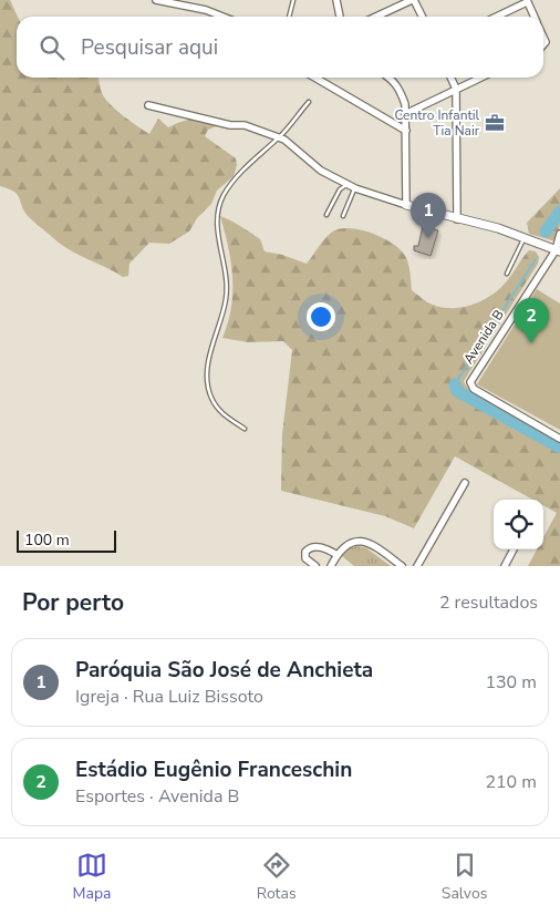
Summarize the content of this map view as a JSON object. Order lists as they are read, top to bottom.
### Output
{
  "streets": {
    "street": ["Avenida B"]
  },
  "places": {
    "office": ["Centro Infantil Tia Nair"]
  },
  "scale_bar": "100 m",
  "page": {
    "search": "Pesquisar aqui",
    "pins": ["1", "2"],
    "scale": "100 m",
    "heading": ["Por perto", "2 resultados"],
    "list": [
      {
        "mark": "1",
        "name": "Paróquia São José de Anchieta",
        "note": "Igreja · Rua Luiz Bissoto",
        "value": "130 m"
      },
      {
        "mark": "2",
        "name": "Estádio Eugênio Franceschin",
        "note": "Esportes · Avenida B",
        "value": "210 m"
      }
    ],
    "nav": ["Mapa", "Rotas", "Salvos"]
  }
}
